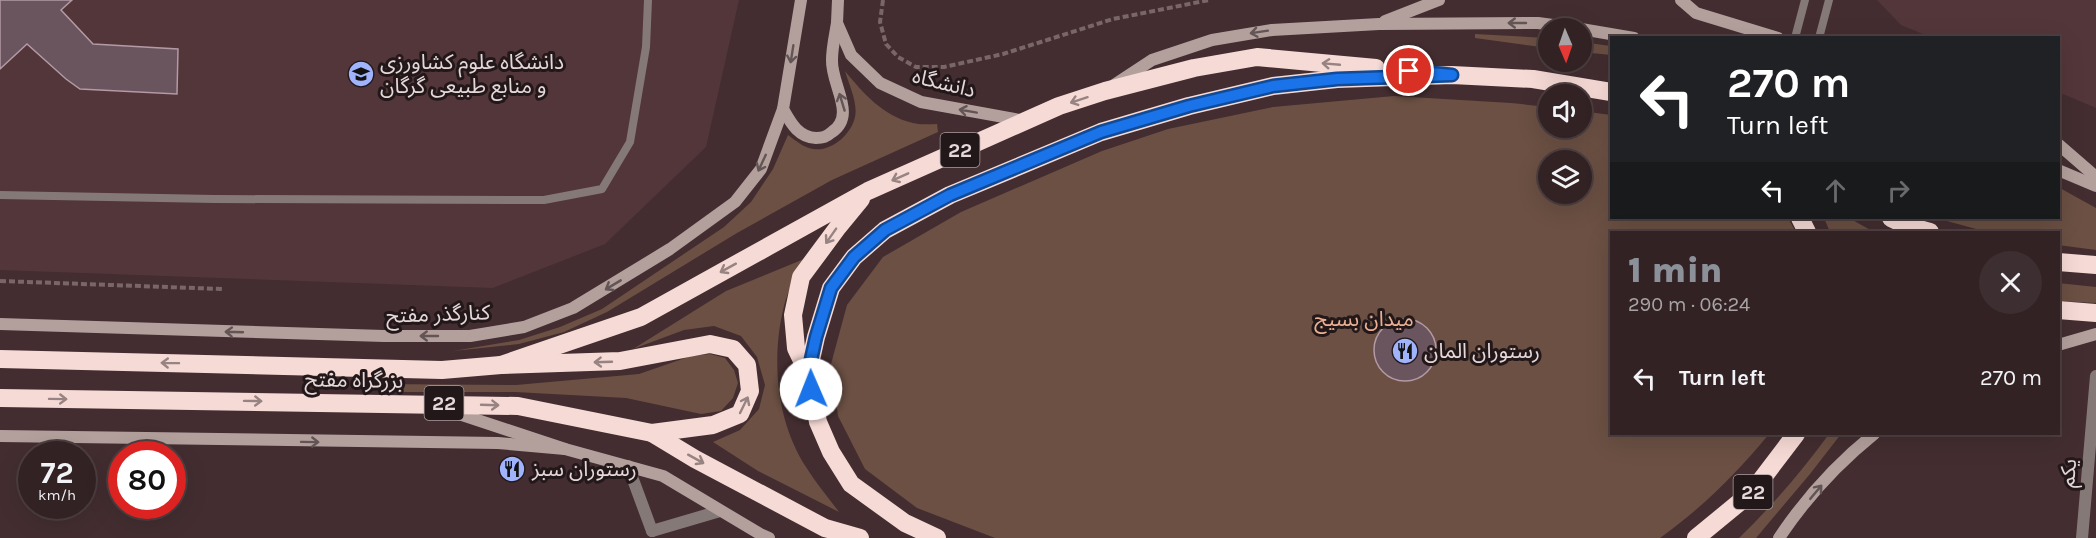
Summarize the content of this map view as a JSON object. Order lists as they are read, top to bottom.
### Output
{
  "streets": {
    "highway": ["22", "بزرگراه مفتح"],
    "main road": ["دانشگاه", "کنارگذر مفتح"],
    "street": ["یکم"]
  },
  "crossings": [
    ["دانشگاه", "22"],
    ["22", "بزرگراه مفتح"]
  ],
  "one_way": ["دانشگاه", "کنارگذر مفتح"],
  "parks": ["میدان بسیج"],
  "places": {
    "school or university": ["دانشگاه علوم کشاورزی و منابع طبیعی گرگان"],
    "restaurant": ["رستوران المان", "رستوران سبز"]
  },
  "north": "bottom",
  "page": {
    "turn": ["270 m", "Turn left"],
    "heading": ["1 min", "290 m · 06:24"],
    "list": [
      {
        "name": "Turn left",
        "value": "270 m"
      }
    ],
    "speed": "72 km/h",
    "limit": "80"
  }
}
